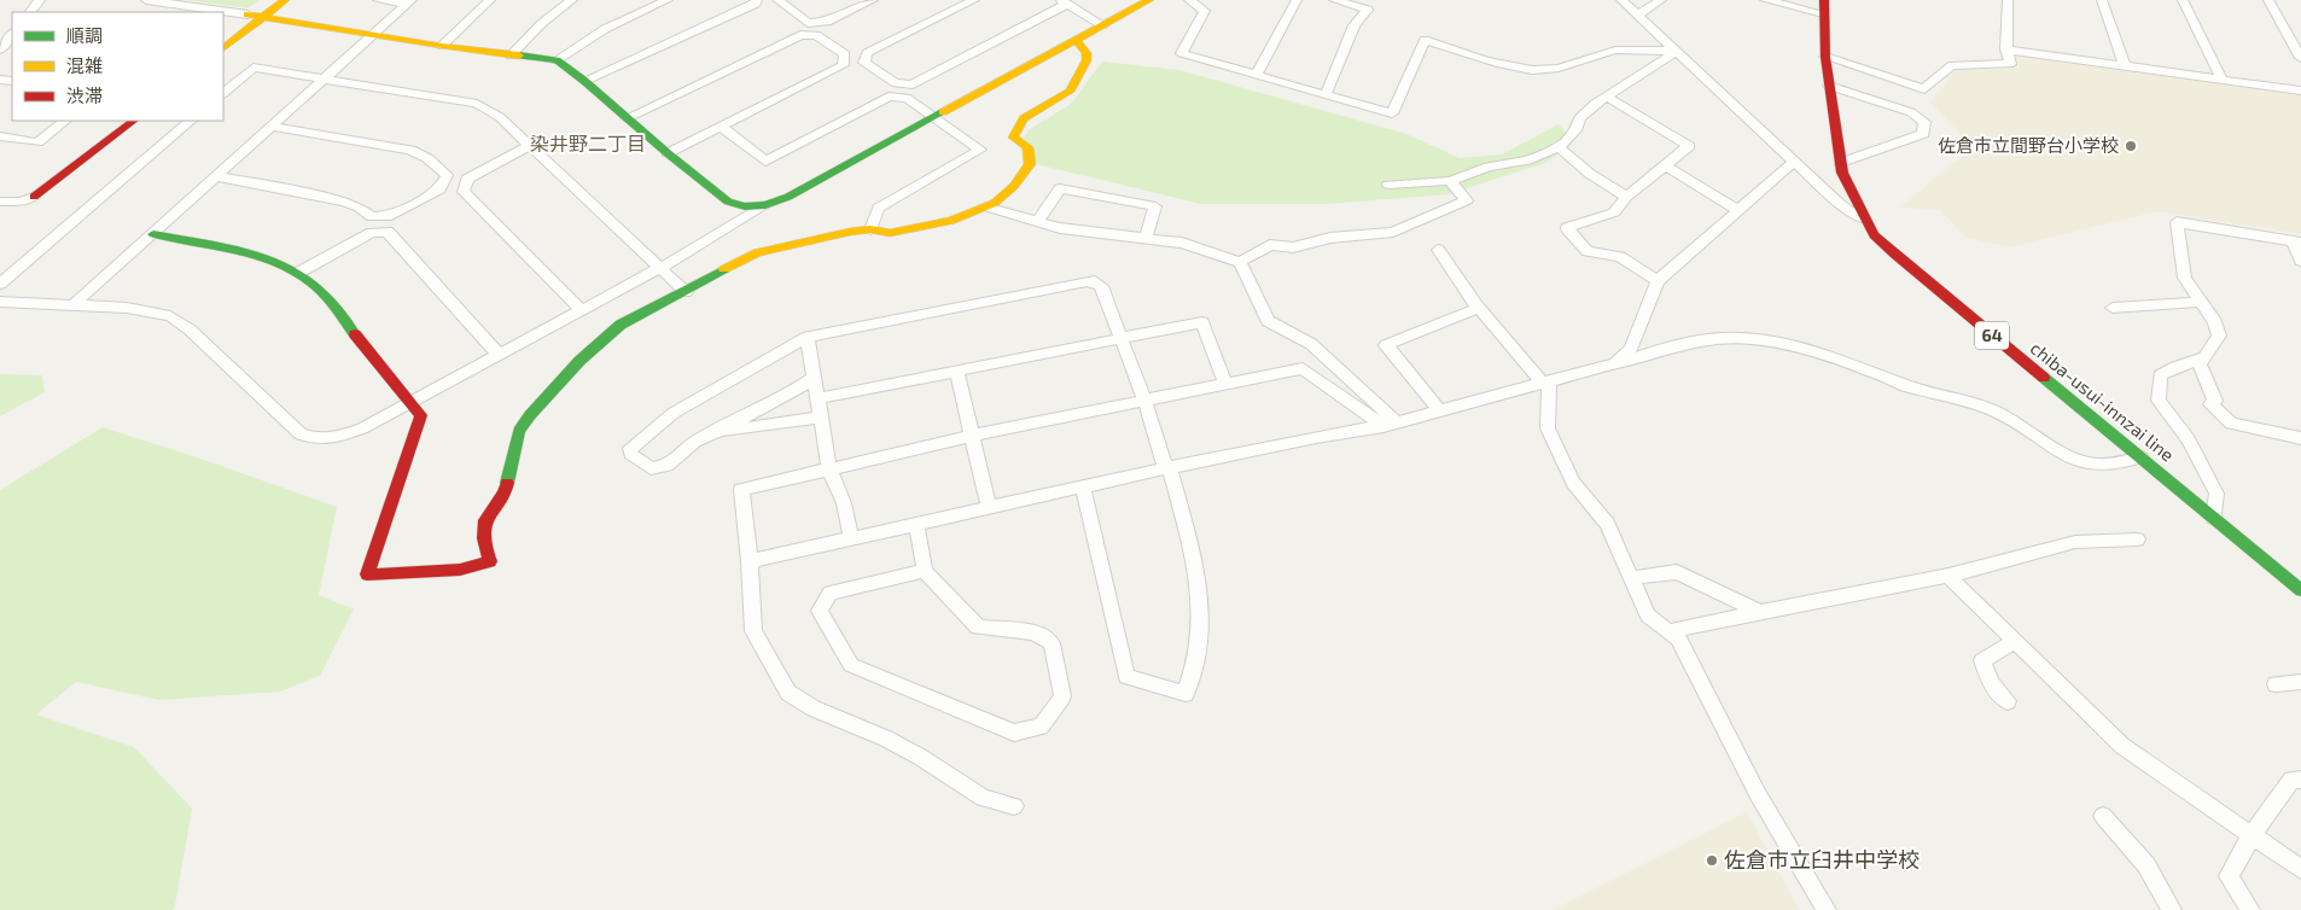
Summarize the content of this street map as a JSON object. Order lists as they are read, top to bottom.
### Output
{
  "streets": {
    "street": ["64", "chiba-usui-innzai line"]
  },
  "districts": ["染井野二丁目"],
  "places": ["佐倉市立間野台小学校", "佐倉市立臼井中学校"],
  "legend": ["順調", "混雑", "渋滞"]
}
